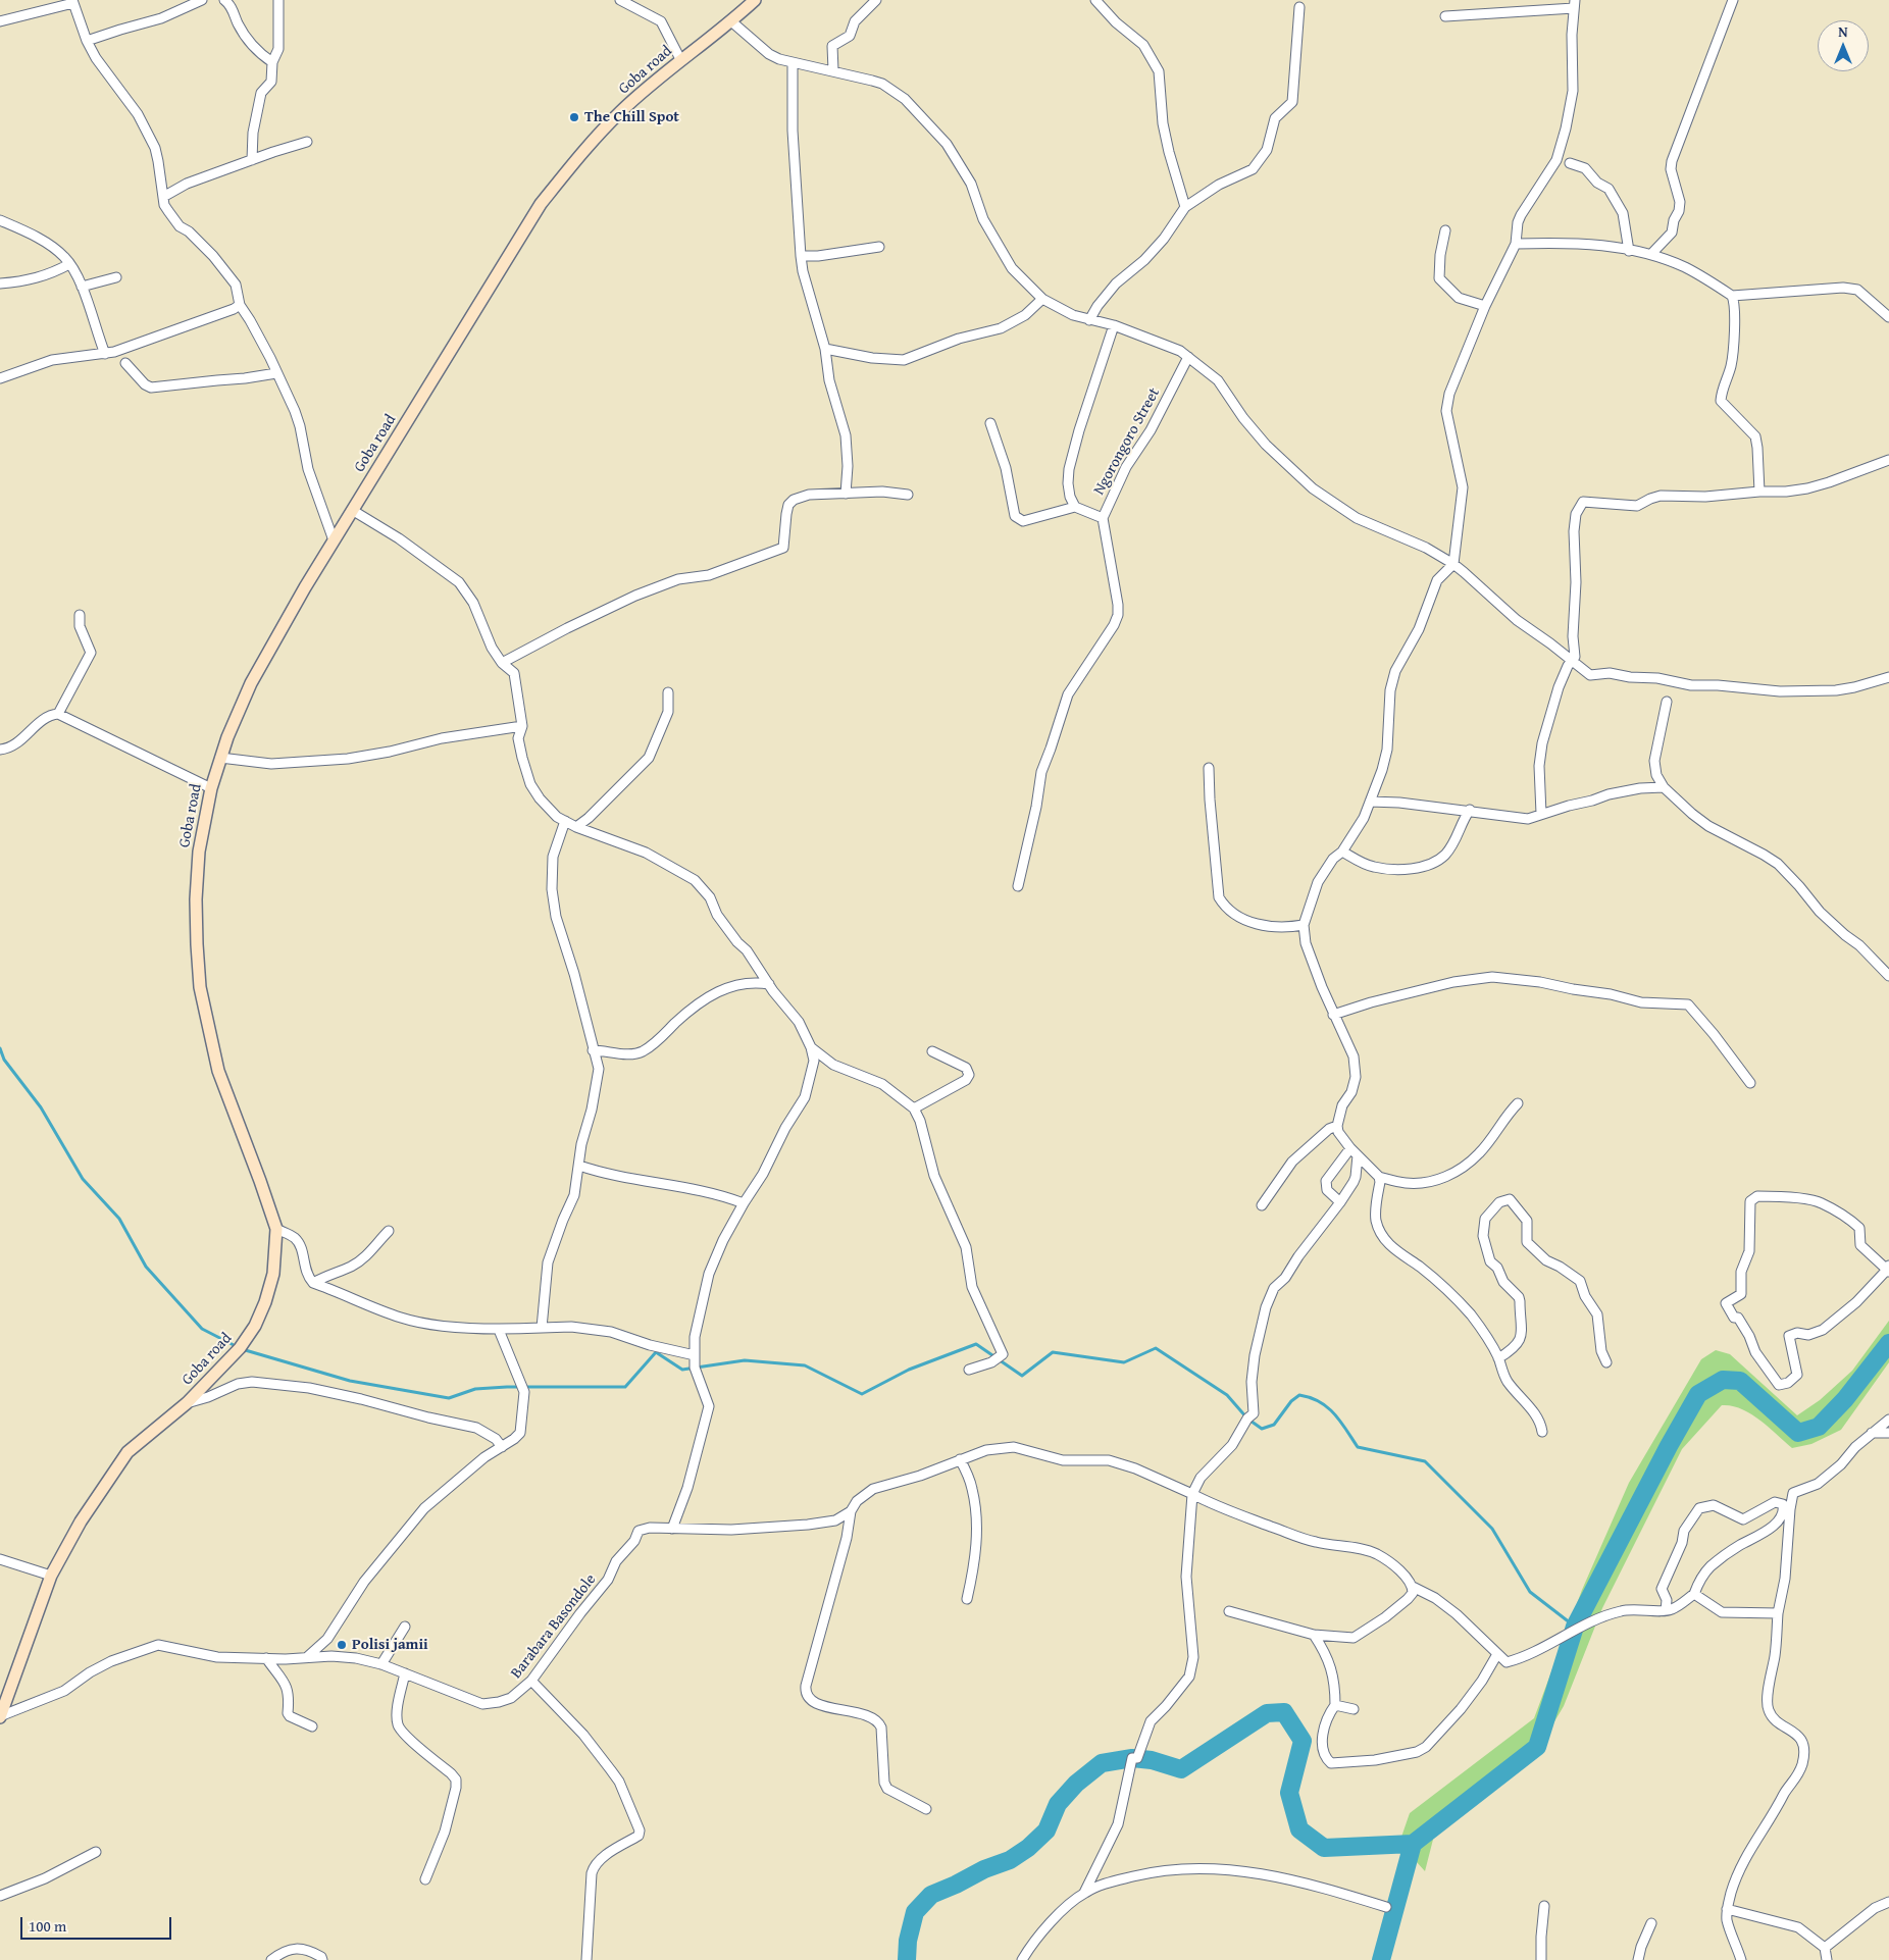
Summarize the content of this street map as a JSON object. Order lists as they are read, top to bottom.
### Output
{
  "streets": {
    "main road": ["Goba road"],
    "street": ["Ngorongoro Street", "Barabara Basondole"]
  },
  "crossings": [
    ["Goba road", "Barabara Basondole"]
  ],
  "places": ["The Chill Spot", "Polisi jamii"],
  "scale_bar": "100 m",
  "north": "top"
}
